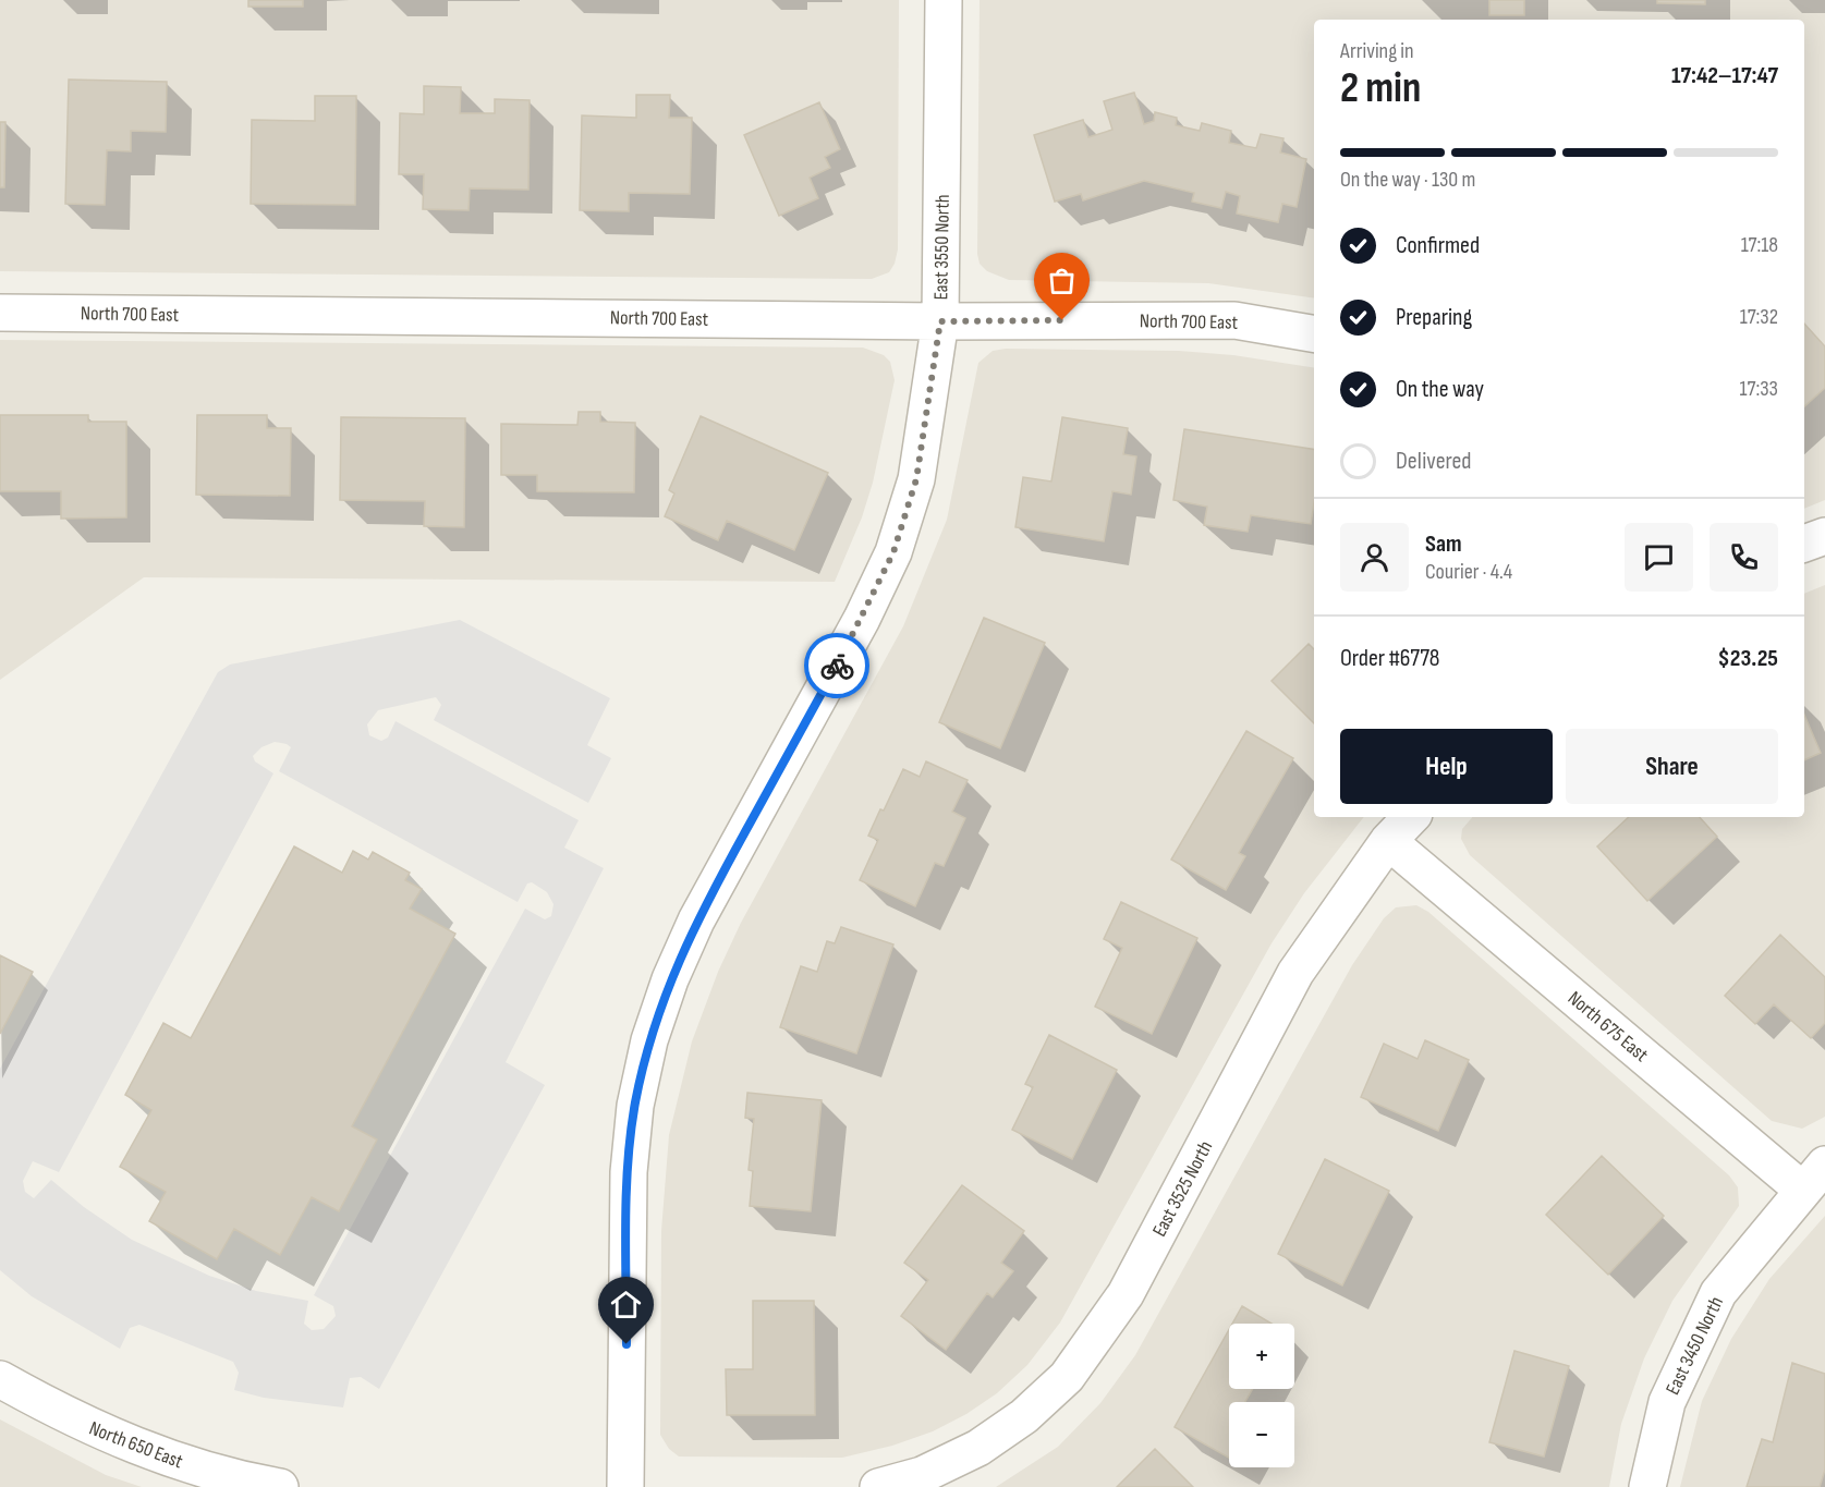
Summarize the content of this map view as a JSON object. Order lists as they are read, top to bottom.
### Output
{
  "streets": {
    "street": [
      "East 3550 North",
      "North 700 East",
      "North 675 East",
      "East 3525 North",
      "East 3450 North",
      "North 650 East"
    ]
  },
  "crossings": [
    ["East 3550 North", "North 700 East"],
    ["North 675 East", "East 3525 North"],
    ["North 675 East", "East 3450 North"]
  ],
  "page": {
    "heading": ["2 min", "Arriving in", "17:42–17:47"],
    "panel": [
      "Sam",
      "Courier · 4.4",
      "Order #6778",
      "$23.25"
    ],
    "bar": "On the way · 130 m",
    "list": [
      ["Confirmed", "17:18"],
      ["Preparing", "17:32"],
      ["On the way", "17:33"],
      "Delivered"
    ],
    "buttons": ["Help", "Share"],
    "map_buttons": ["+", "−"]
  }
}
